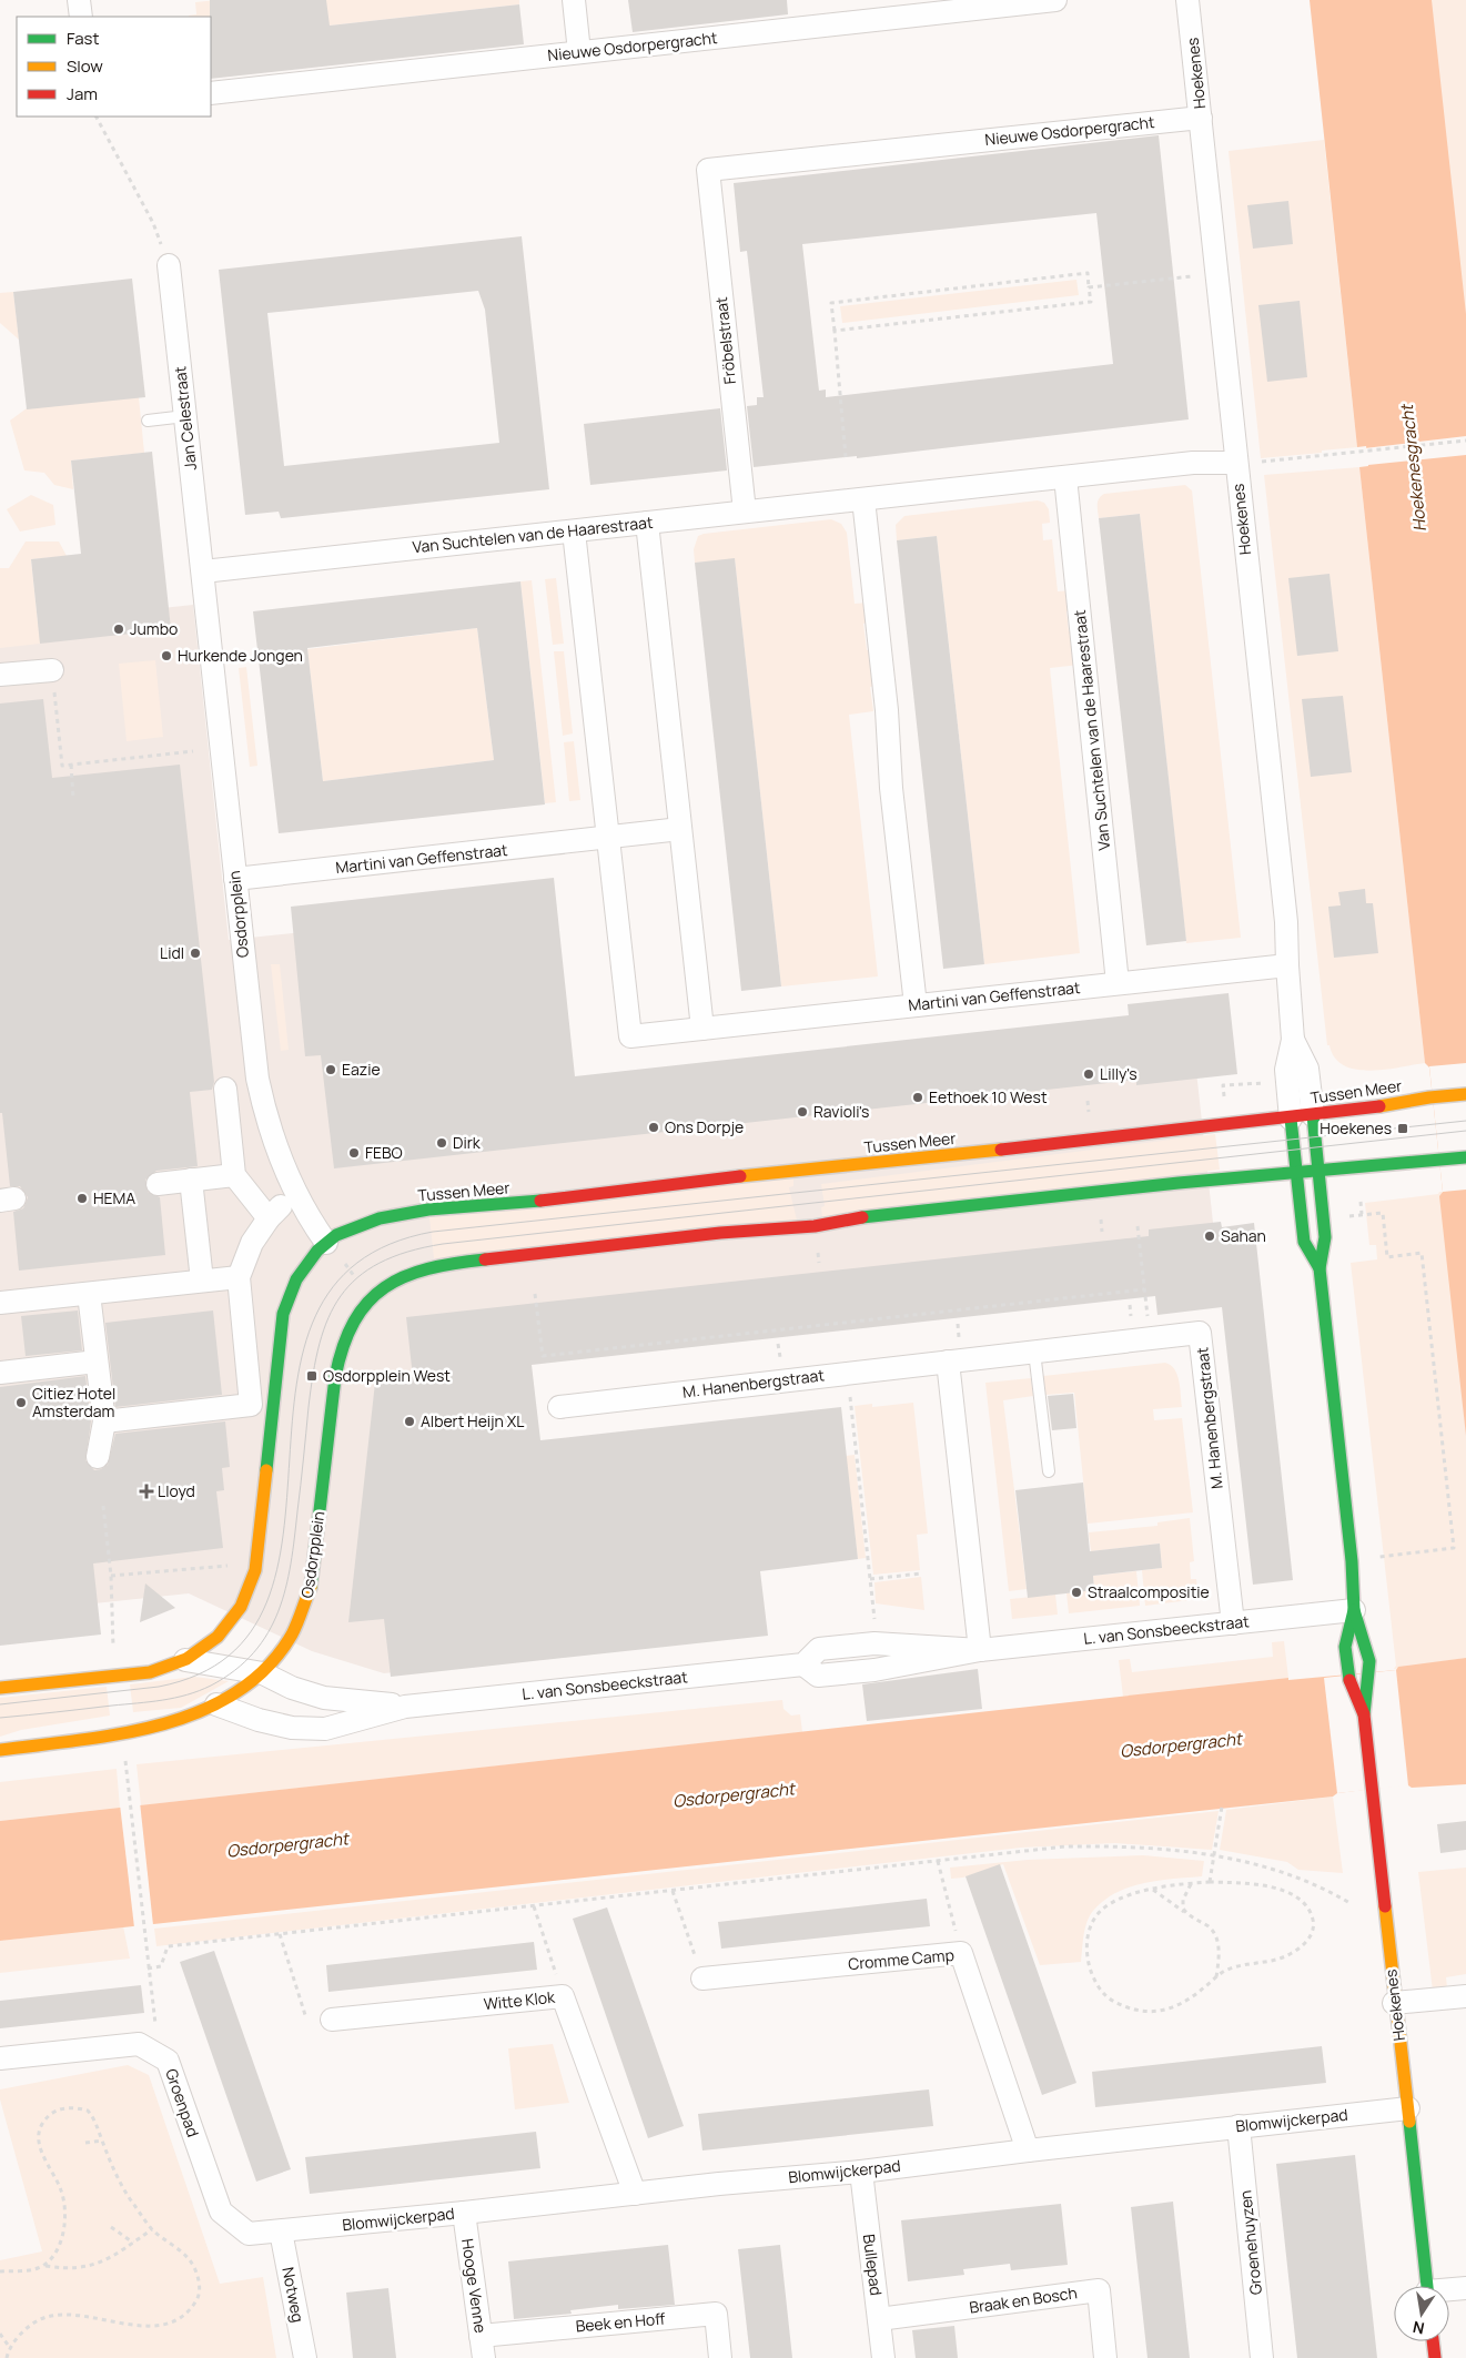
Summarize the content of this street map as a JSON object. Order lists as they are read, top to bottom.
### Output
{
  "streets": {
    "street": [
      "Nieuwe Osdorpergracht",
      "Hoekenes",
      "Fröbelstraat",
      "Jan Celestraat",
      "Van Suchtelen van de Haarestraat",
      "Martini van Geffenstraat",
      "Osdorpplein",
      "Tussen Meer",
      "M. Hanenbergstraat",
      "L. van Sonsbeeckstraat",
      "Cromme Camp",
      "Witte Klok",
      "Groenpad",
      "Blomwijckerpad",
      "Groenehuyzen",
      "Bullepad",
      "Hooge Venne",
      "Notweg",
      "Braak en Bosch",
      "Beek en Hoff"
    ]
  },
  "crossings": [
    ["Nieuwe Osdorpergracht", "Hoekenes"],
    ["Nieuwe Osdorpergracht", "Fröbelstraat"],
    ["Hoekenes", "Van Suchtelen van de Haarestraat"],
    ["Hoekenes", "Martini van Geffenstraat"],
    ["Hoekenes", "Osdorpplein"],
    ["Hoekenes", "Tussen Meer"],
    ["Hoekenes", "L. van Sonsbeeckstraat"],
    ["Hoekenes", "Blomwijckerpad"],
    ["Fröbelstraat", "Van Suchtelen van de Haarestraat"],
    ["Jan Celestraat", "Van Suchtelen van de Haarestraat"],
    ["Jan Celestraat", "Osdorpplein"],
    ["Van Suchtelen van de Haarestraat", "Martini van Geffenstraat"],
    ["Van Suchtelen van de Haarestraat", "Osdorpplein"],
    ["Martini van Geffenstraat", "Osdorpplein"],
    ["Osdorpplein", "Tussen Meer"],
    ["Osdorpplein", "L. van Sonsbeeckstraat"],
    ["M. Hanenbergstraat", "L. van Sonsbeeckstraat"],
    ["Cromme Camp", "Blomwijckerpad"],
    ["Witte Klok", "Blomwijckerpad"],
    ["Groenpad", "Blomwijckerpad"],
    ["Blomwijckerpad", "Groenehuyzen"],
    ["Blomwijckerpad", "Bullepad"],
    ["Blomwijckerpad", "Hooge Venne"],
    ["Blomwijckerpad", "Notweg"],
    ["Bullepad", "Braak en Bosch"],
    ["Hooge Venne", "Beek en Hoff"]
  ],
  "water": ["Hoekenesgracht", "Osdorpergracht"],
  "places": {
    "other": [
      "Jumbo",
      "Hurkende Jongen",
      "Lidl",
      "Eazie",
      "Lilly's",
      "Eethoek 10 West",
      "Ravioli's",
      "Ons Dorpje",
      "Dirk",
      "FEBO",
      "HEMA",
      "Sahan",
      "Citiez Hotel Amsterdam",
      "Albert Heijn XL",
      "Straalcompositie"
    ],
    "transit": ["Hoekenes", "Osdorpplein West"],
    "health": ["Lloyd"]
  },
  "legend": ["Fast", "Slow", "Jam"],
  "north": "bottom"
}
